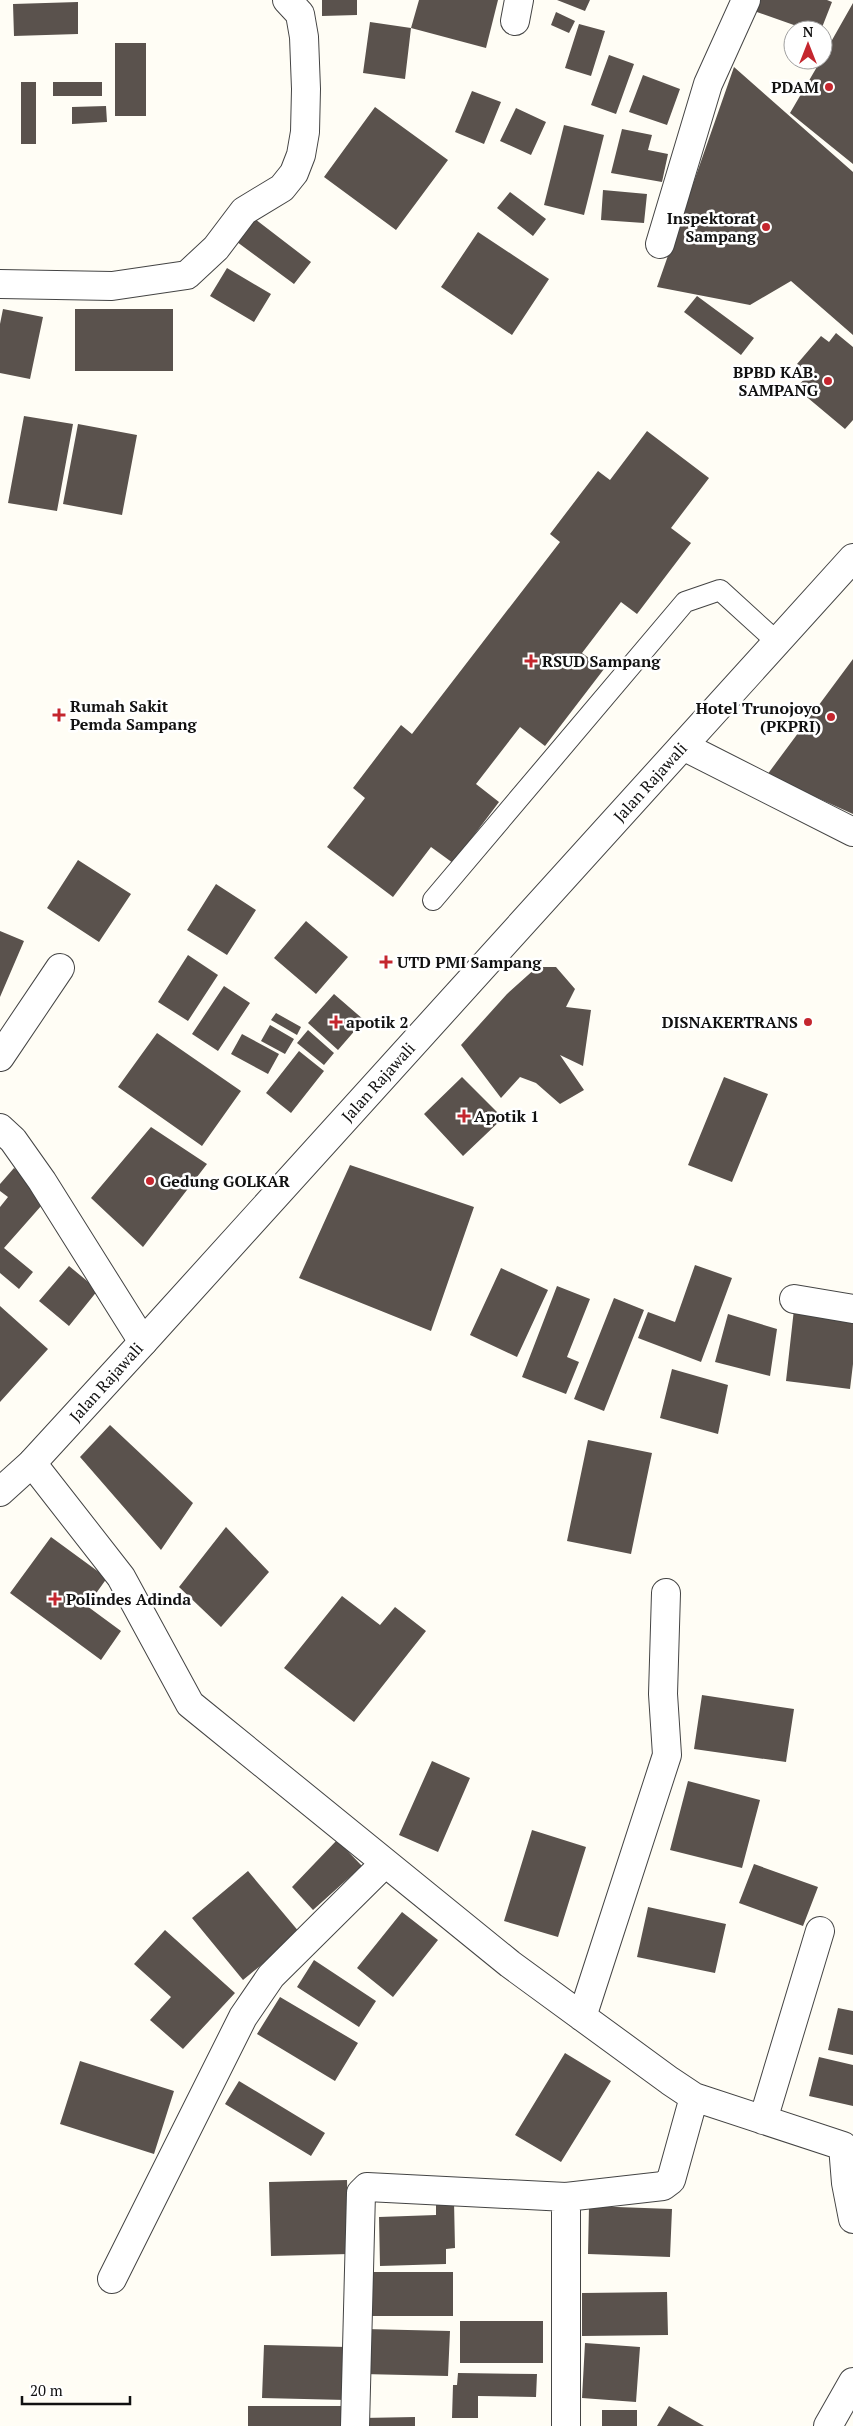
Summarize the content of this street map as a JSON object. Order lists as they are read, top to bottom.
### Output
{
  "streets": {
    "street": ["Jalan Rajawali"]
  },
  "places": {
    "other": [
      "PDAM",
      "Inspektorat Sampang",
      "BPBD KAB. SAMPANG",
      "Hotel Trunojoyo (PKPRI)",
      "DISNAKERTRANS",
      "Gedung GOLKAR"
    ],
    "health": [
      "RSUD Sampang",
      "Rumah Sakit Pemda Sampang",
      "UTD PMI Sampang",
      "apotik 2",
      "Apotik 1",
      "Polindes Adinda"
    ]
  },
  "scale_bar": "20 m",
  "north": "top"
}
